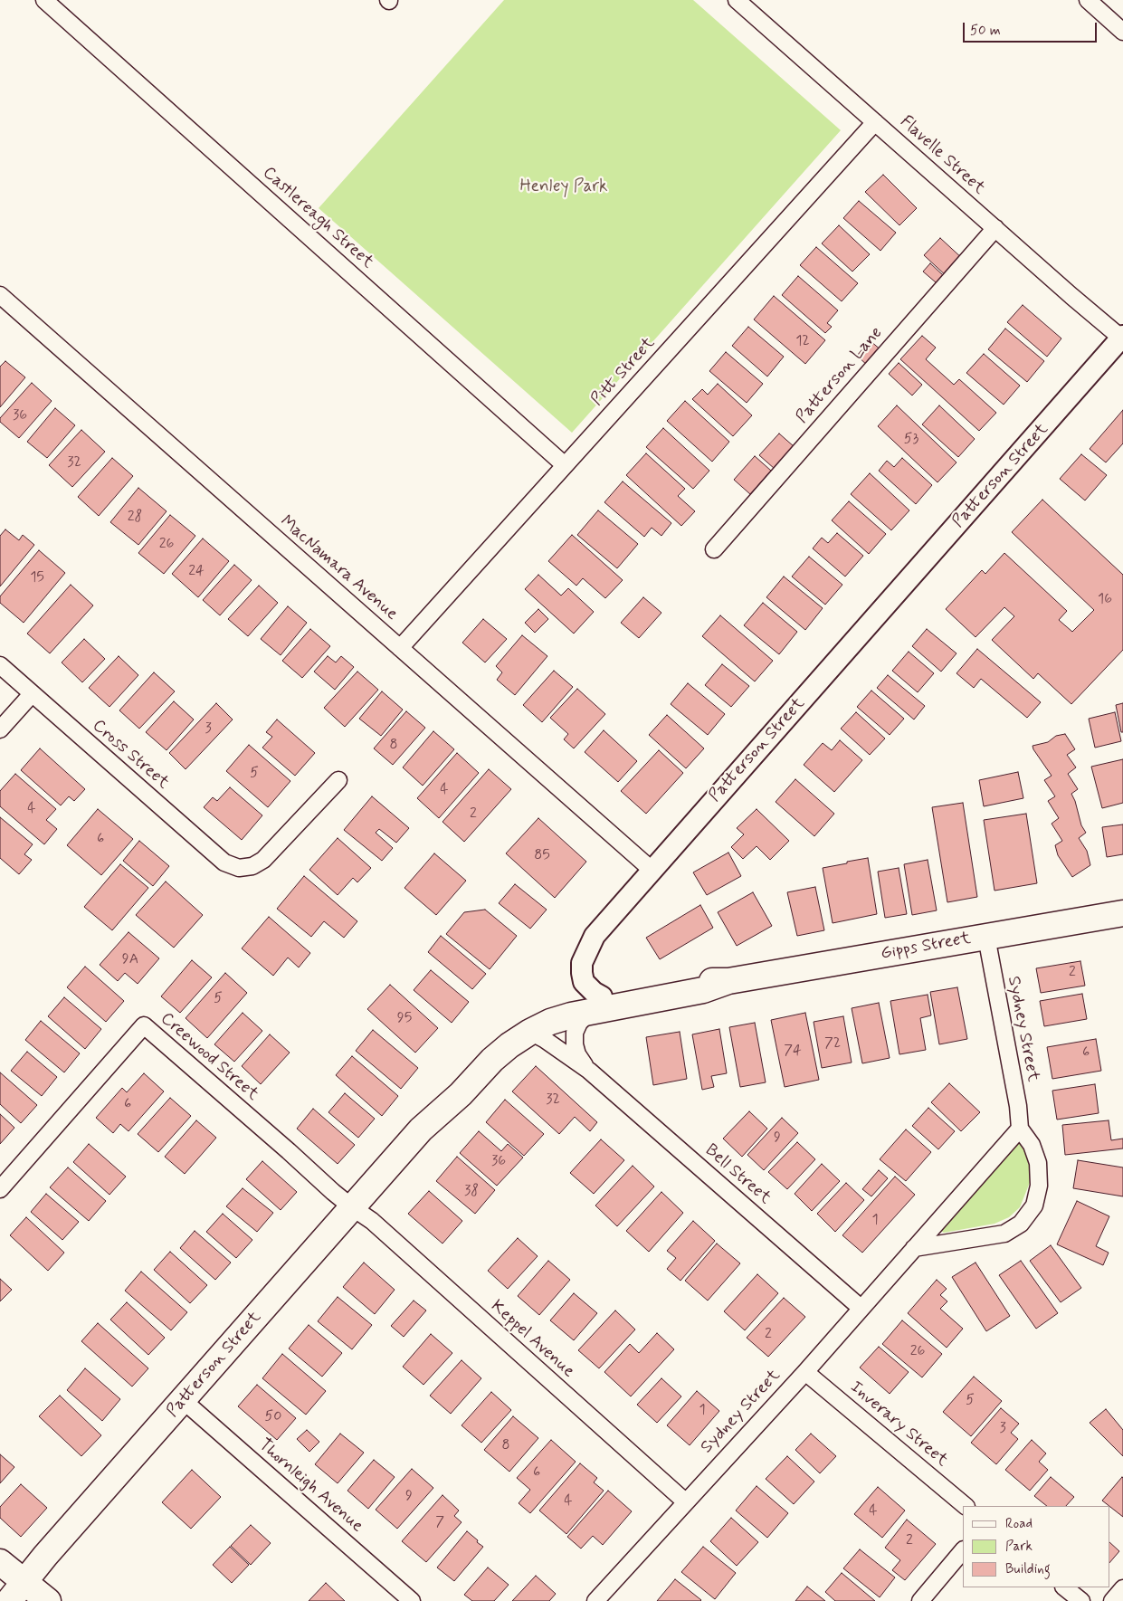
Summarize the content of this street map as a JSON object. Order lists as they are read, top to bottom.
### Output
{
  "streets": {
    "main road": ["Patterson Street", "Gipps Street"],
    "street": [
      "Flavelle Street",
      "Castlereagh Street",
      "Pitt Street",
      "Patterson Lane",
      "MacNamara Avenue",
      "Cross Street",
      "Sydney Street",
      "Creewood Street",
      "Bell Street",
      "Keppel Avenue",
      "Inverary Street",
      "Thornleigh Avenue"
    ]
  },
  "crossings": [
    ["Flavelle Street", "Pitt Street"],
    ["Flavelle Street", "Patterson Lane"],
    ["Flavelle Street", "Patterson Street"],
    ["Castlereagh Street", "Pitt Street"],
    ["Pitt Street", "MacNamara Avenue"],
    ["Patterson Street", "MacNamara Avenue"],
    ["Patterson Street", "Gipps Street"],
    ["Patterson Street", "Creewood Street"],
    ["Patterson Street", "Bell Street"],
    ["Patterson Street", "Keppel Avenue"],
    ["Patterson Street", "Thornleigh Avenue"],
    ["Gipps Street", "Sydney Street"],
    ["Gipps Street", "Bell Street"],
    ["Sydney Street", "Bell Street"],
    ["Sydney Street", "Keppel Avenue"],
    ["Sydney Street", "Inverary Street"],
    ["Creewood Street", "Keppel Avenue"]
  ],
  "parks": ["Henley Park"],
  "house_numbers": [
    "12",
    "36",
    "53",
    "32",
    "28",
    "26",
    "24",
    "15",
    "16",
    "3",
    "8",
    "5",
    "4",
    "4",
    "2",
    "6",
    "85",
    "9A",
    "2",
    "5",
    "95",
    "72",
    "74",
    "6",
    "32",
    "6",
    "9",
    "36",
    "38",
    "1",
    "2",
    "26",
    "5",
    "1",
    "50",
    "3",
    "8",
    "6",
    "9",
    "4",
    "4",
    "7",
    "2"
  ],
  "legend": ["Road", "Park", "Building"],
  "scale_bar": "50 m"
}
